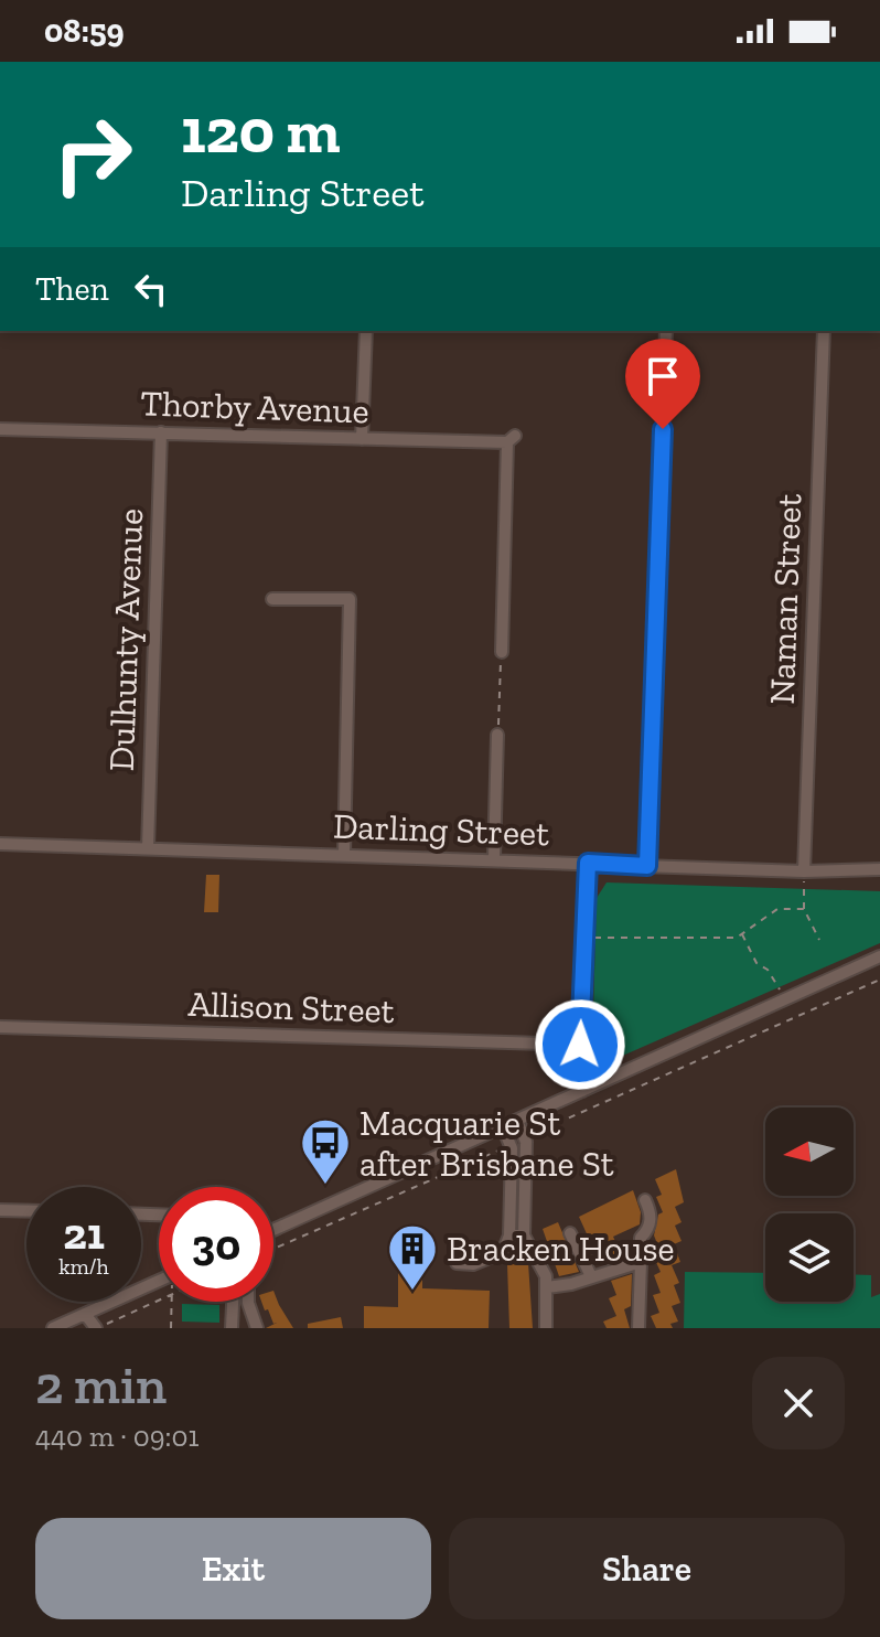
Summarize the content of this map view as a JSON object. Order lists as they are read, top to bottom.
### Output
{
  "streets": {
    "street": [
      "Thorby Avenue",
      "Naman Street",
      "Dulhunty Avenue",
      "Darling Street",
      "Allison Street"
    ]
  },
  "crossings": [
    ["Thorby Avenue", "Dulhunty Avenue"],
    ["Naman Street", "Darling Street"],
    ["Dulhunty Avenue", "Darling Street"]
  ],
  "places": {
    "bus stop": ["Macquarie St after Brisbane St"],
    "building": ["Bracken House"]
  },
  "north": "left",
  "page": {
    "status": "08:59",
    "turn": ["120 m", "Darling Street"],
    "then": "Then",
    "speed": "21 km/h",
    "limit": "30",
    "heading": ["2 min", "440 m · 09:01"],
    "buttons": ["Exit", "Share"]
  }
}
